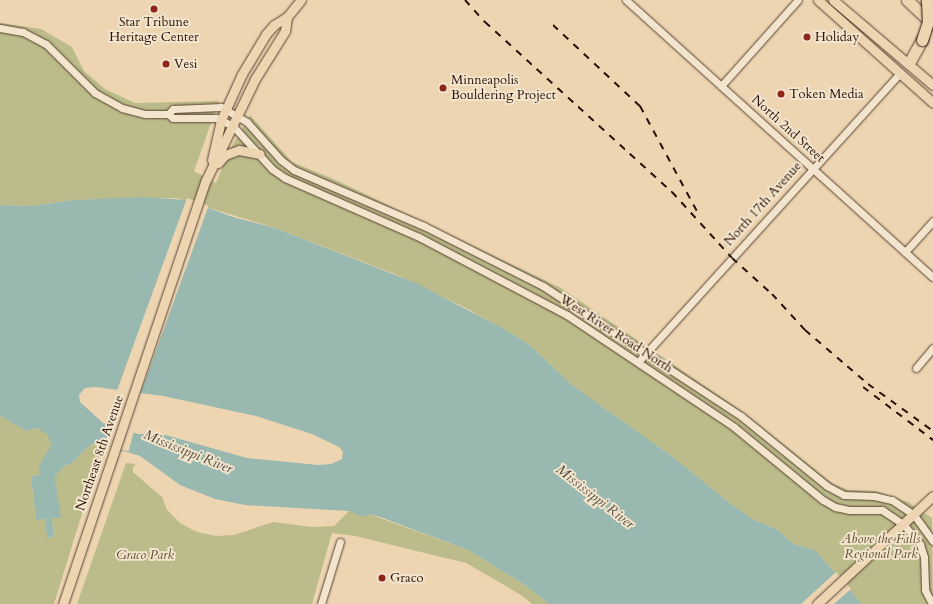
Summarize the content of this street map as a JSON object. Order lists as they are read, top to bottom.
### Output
{
  "streets": {
    "main road": ["North 17th Avenue", "Northeast 8th Avenue"],
    "street": ["North 2nd Street", "West River Road North"]
  },
  "crossings": [
    ["North 2nd Street", "North 17th Avenue"],
    ["North 17th Avenue", "West River Road North"]
  ],
  "water": ["Mississippi River"],
  "parks": ["Above the Falls Regional Park", "Graco Park"],
  "places": [
    "Star Tribune Heritage Center",
    "Holiday",
    "Vesi",
    "Minneapolis Bouldering Project",
    "Token Media",
    "Graco"
  ]
}
